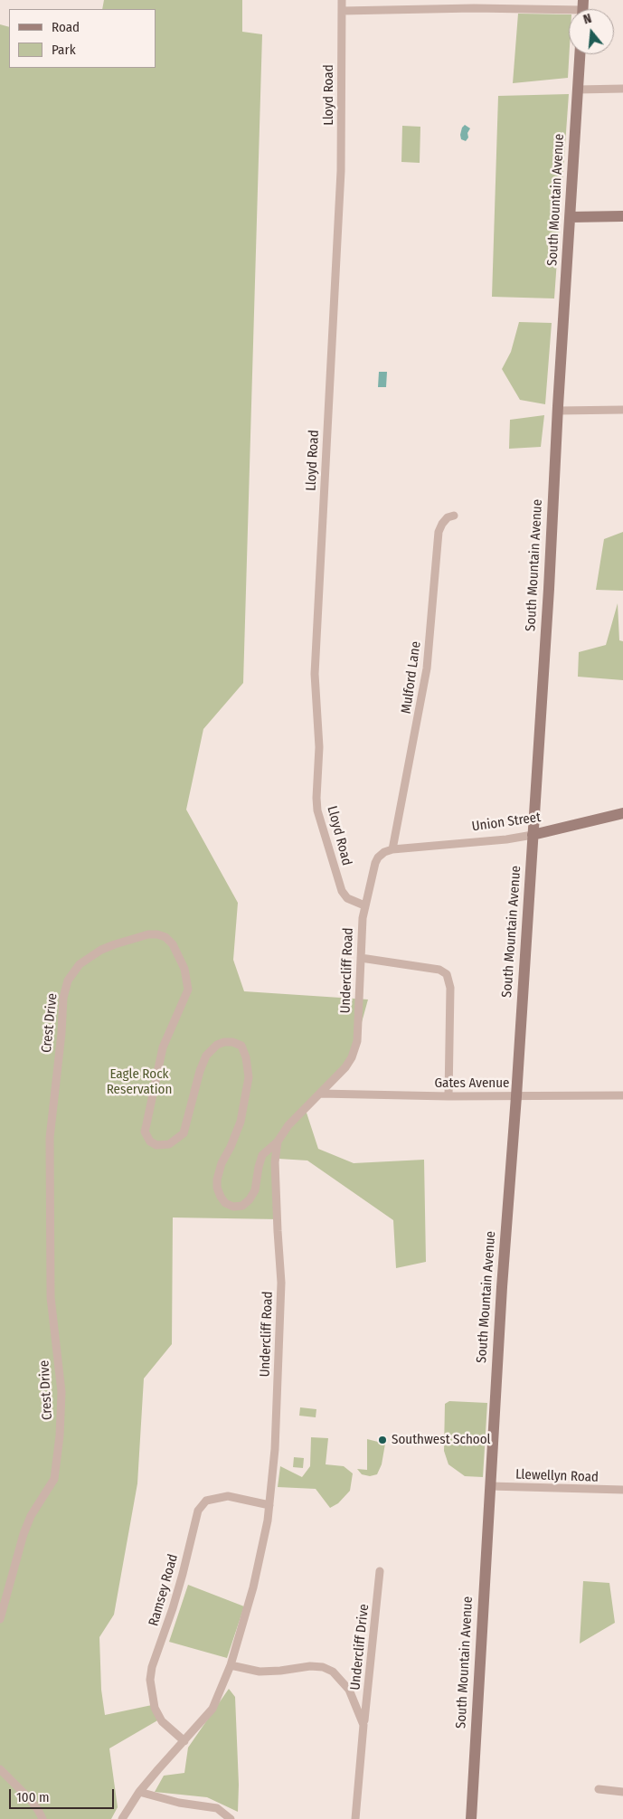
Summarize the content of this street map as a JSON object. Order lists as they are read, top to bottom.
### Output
{
  "streets": {
    "street": [
      "Lloyd Road",
      "South Mountain Avenue",
      "Mulford Lane",
      "Union Street",
      "Undercliff Road",
      "Crest Drive",
      "Gates Avenue",
      "Llewellyn Road",
      "Ramsey Road",
      "Undercliff Drive"
    ]
  },
  "crossings": [
    ["Lloyd Road", "Undercliff Road"],
    ["South Mountain Avenue", "Union Street"],
    ["South Mountain Avenue", "Gates Avenue"],
    ["South Mountain Avenue", "Llewellyn Road"],
    ["Mulford Lane", "Union Street"],
    ["Mulford Lane", "Undercliff Road"],
    ["Union Street", "Undercliff Road"],
    ["Undercliff Road", "Crest Drive"],
    ["Undercliff Road", "Gates Avenue"],
    ["Undercliff Road", "Ramsey Road"]
  ],
  "parks": ["Eagle Rock Reservation"],
  "places": ["Southwest School"],
  "legend": ["Road", "Park"],
  "scale_bar": "100 m",
  "north": "top"
}
